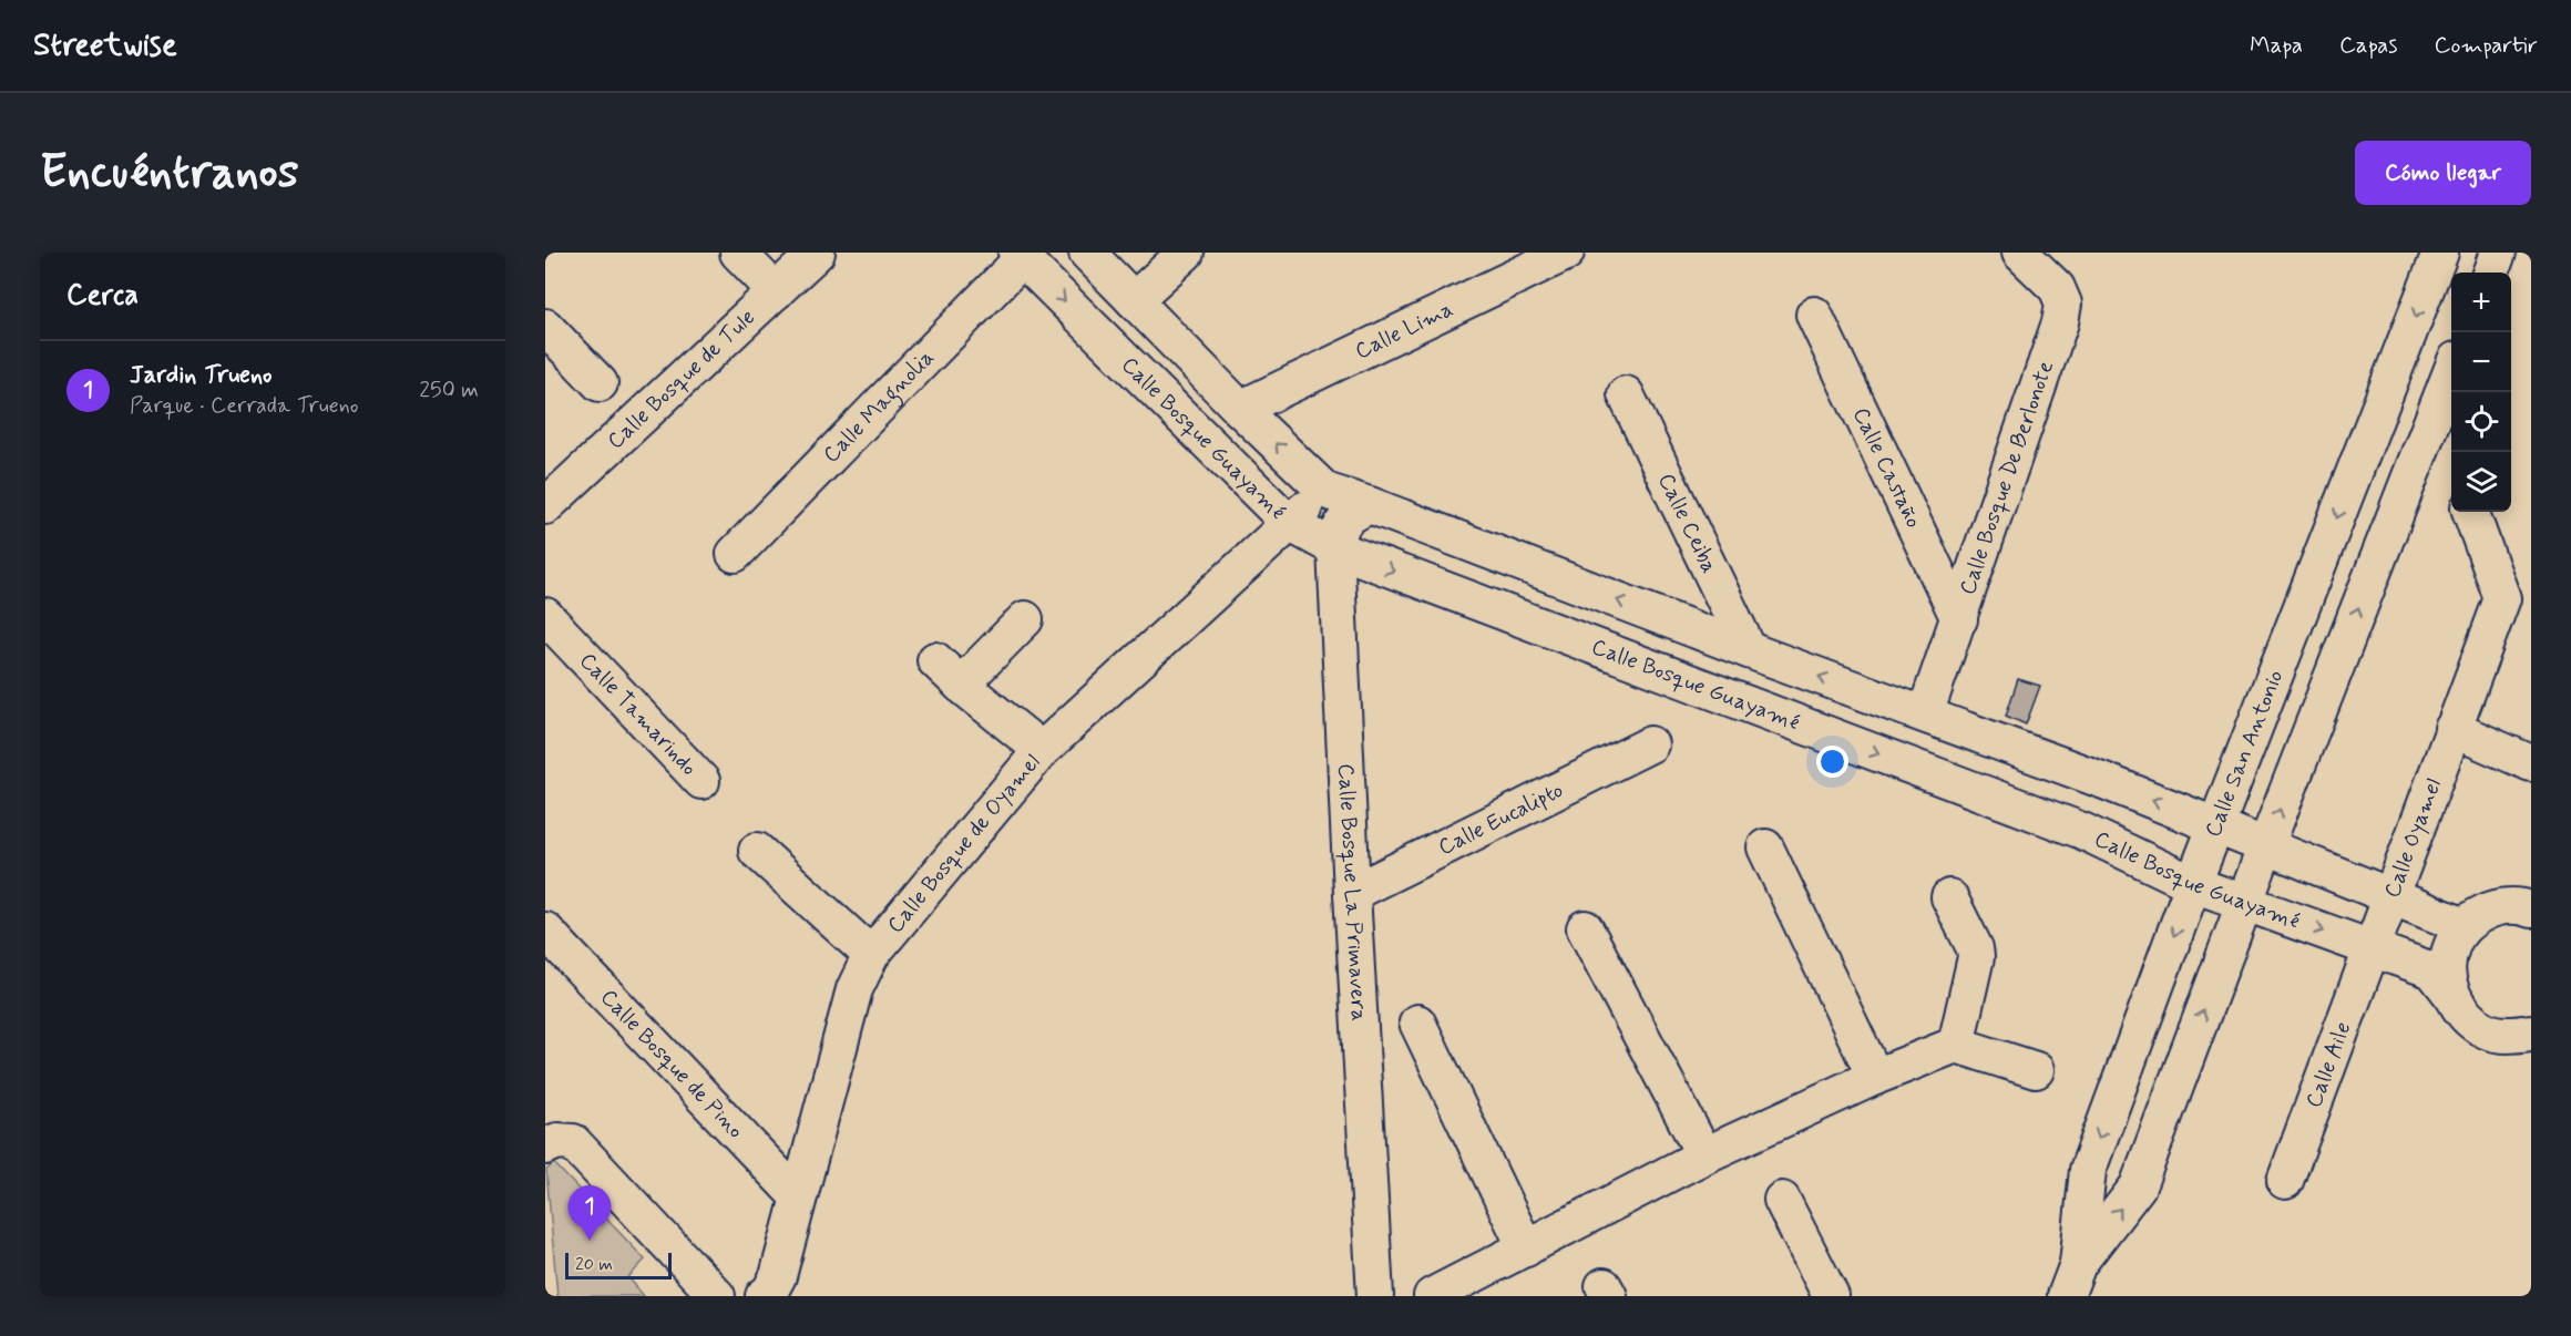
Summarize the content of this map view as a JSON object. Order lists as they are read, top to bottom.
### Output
{
  "streets": {
    "street": [
      "Calle Lima",
      "Calle Bosque de Tule",
      "Calle Magnolia",
      "Calle Bosque Guayamé",
      "Calle Castaño",
      "Calle Bosque De Berlonote",
      "Calle Ceiba",
      "Calle Tamarindo",
      "Calle San Antonio",
      "Calle Eucalipto",
      "Calle Oyamel",
      "Calle Bosque de Oyamel",
      "Calle Bosque La Primavera",
      "Calle Bosque de Pino",
      "Calle Aile"
    ]
  },
  "crossings": [
    ["Calle Magnolia", "Calle Bosque Guayamé"],
    ["Calle Bosque Guayamé", "Calle San Antonio"],
    ["Calle Bosque Guayamé", "Calle Oyamel"],
    ["Calle Bosque Guayamé", "Calle Bosque de Oyamel"],
    ["Calle Bosque Guayamé", "Calle Bosque La Primavera"],
    ["Calle Bosque Guayamé", "Calle Aile"],
    ["Calle Castaño", "Calle Bosque De Berlonote"],
    ["Calle Eucalipto", "Calle Bosque La Primavera"],
    ["Calle Oyamel", "Calle Aile"],
    ["Calle Bosque de Oyamel", "Calle Bosque de Pino"]
  ],
  "scale_bar": "20 m",
  "page": {
    "header": "Streetwise",
    "nav": ["Mapa", "Capas", "Compartir"],
    "buttons": "Cómo llegar",
    "title": "Encuéntranos",
    "heading": "Cerca",
    "map_buttons": ["+", "−"],
    "list": [
      {
        "mark": "1",
        "name": "Jardin Trueno",
        "note": "Parque · Cerrada Trueno",
        "value": "250 m"
      }
    ],
    "pins": "1",
    "scale": "20 m"
  }
}
